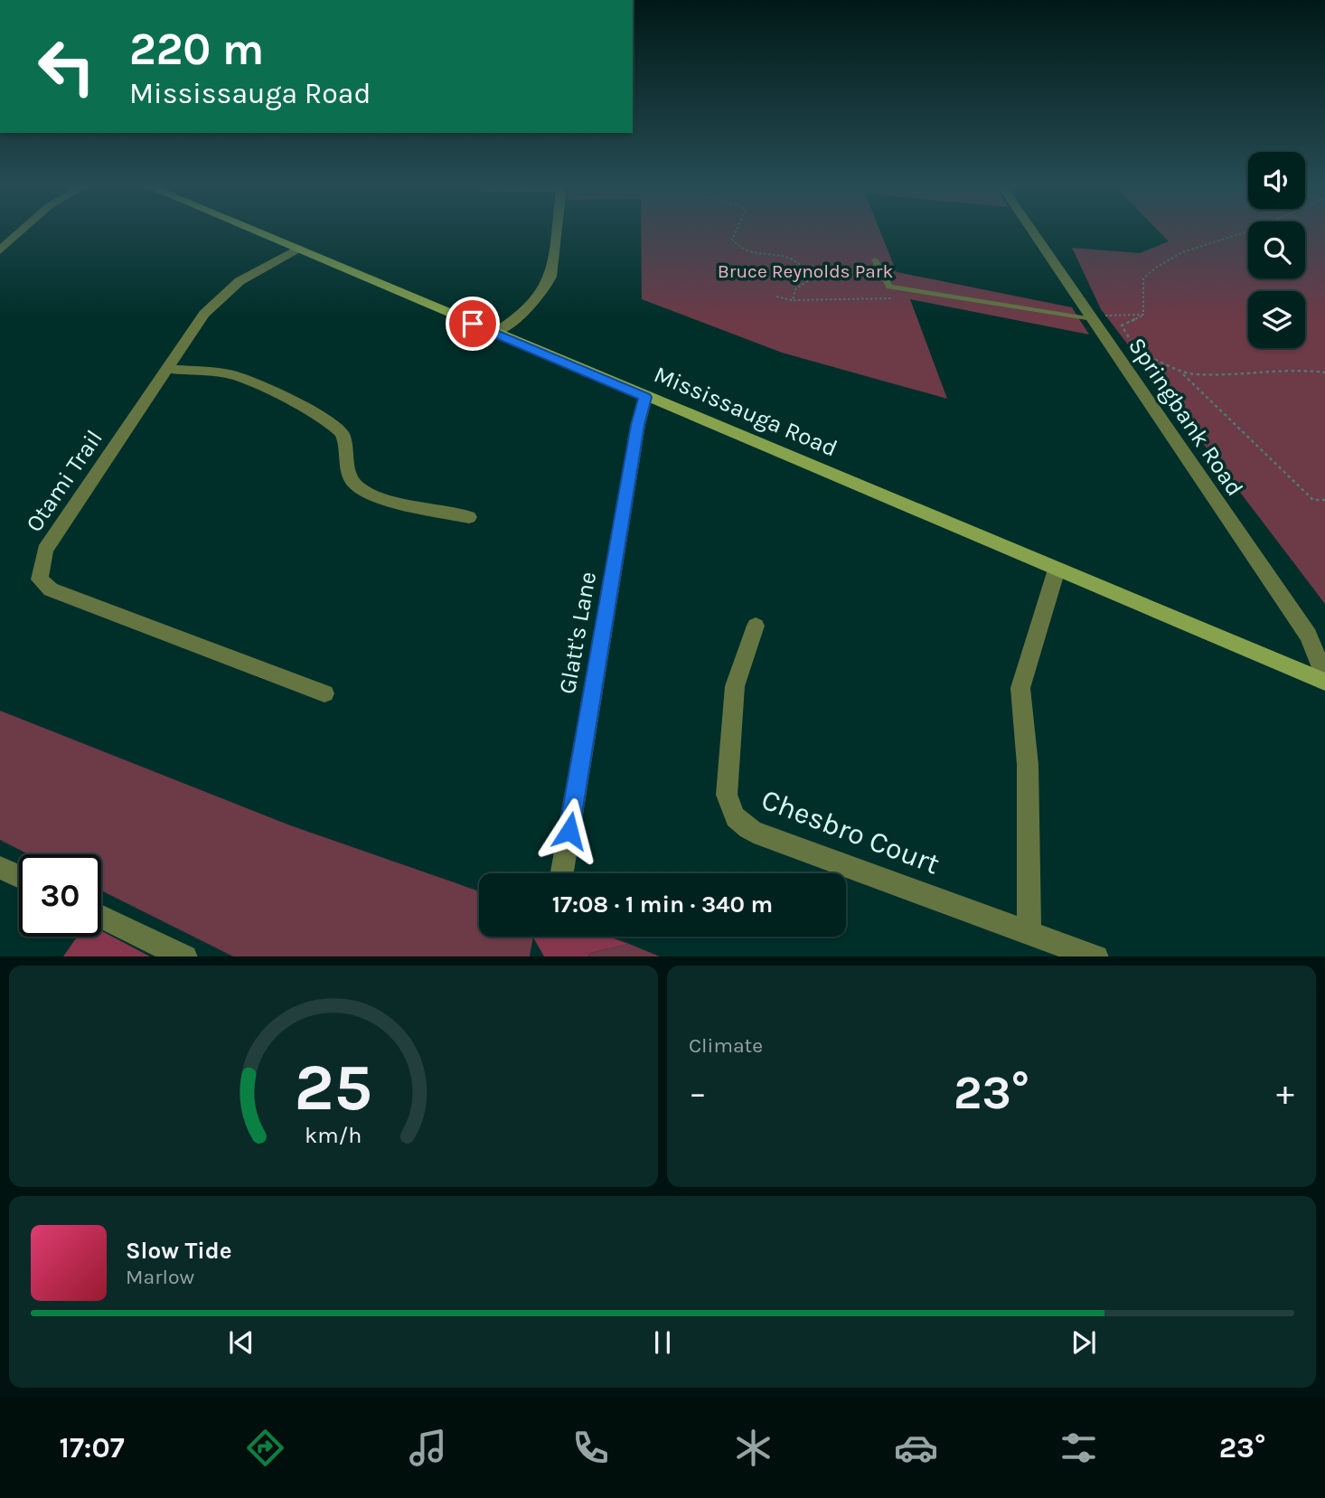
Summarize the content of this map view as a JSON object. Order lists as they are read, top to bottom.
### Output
{
  "streets": {
    "main road": ["Mississauga Road"],
    "street": [
      "Springbank Road",
      "Otami Trail",
      "Glatt's Lane",
      "Chesbro Court"
    ]
  },
  "crossings": [
    ["Mississauga Road", "Otami Trail"],
    ["Mississauga Road", "Glatt's Lane"]
  ],
  "parks": ["Bruce Reynolds Park"],
  "page": {
    "turn": ["220 m", "Mississauga Road"],
    "limit": "30",
    "trip": "17:08 · 1 min · 340 m",
    "tile": "Climate",
    "heat": ["−", "23°", "+"],
    "song": ["Slow Tide", "Marlow"],
    "tabs": ["17:07", "23°"],
    "gauge": ["25", "km/h"]
  }
}
